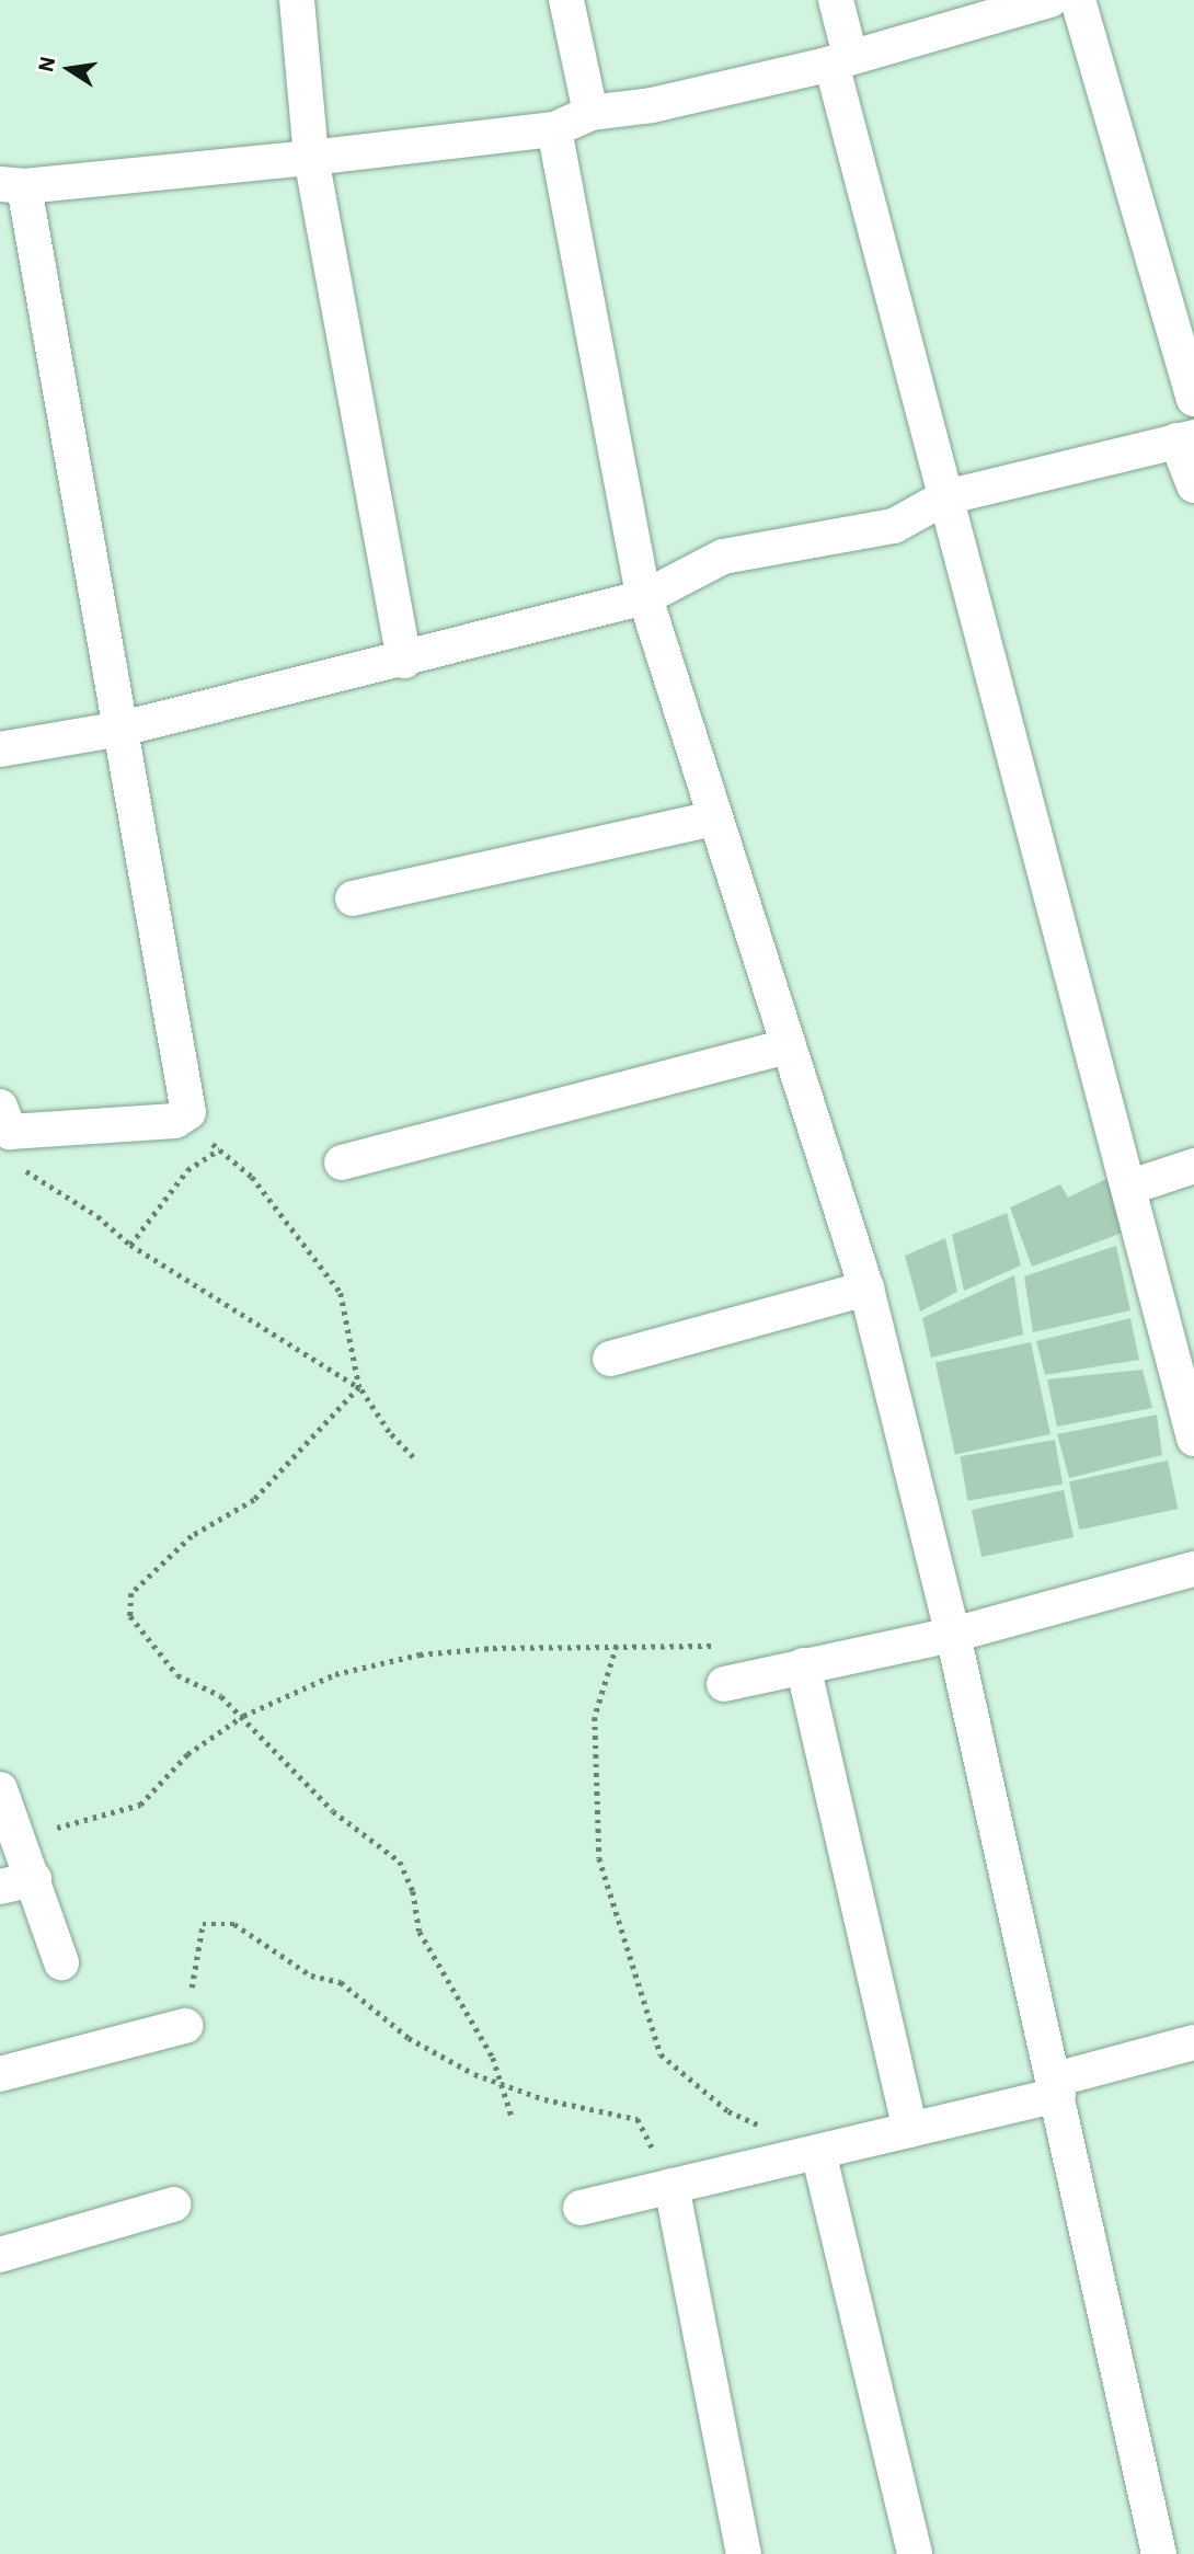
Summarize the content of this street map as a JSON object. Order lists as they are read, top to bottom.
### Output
{
  "north": "left"
}
